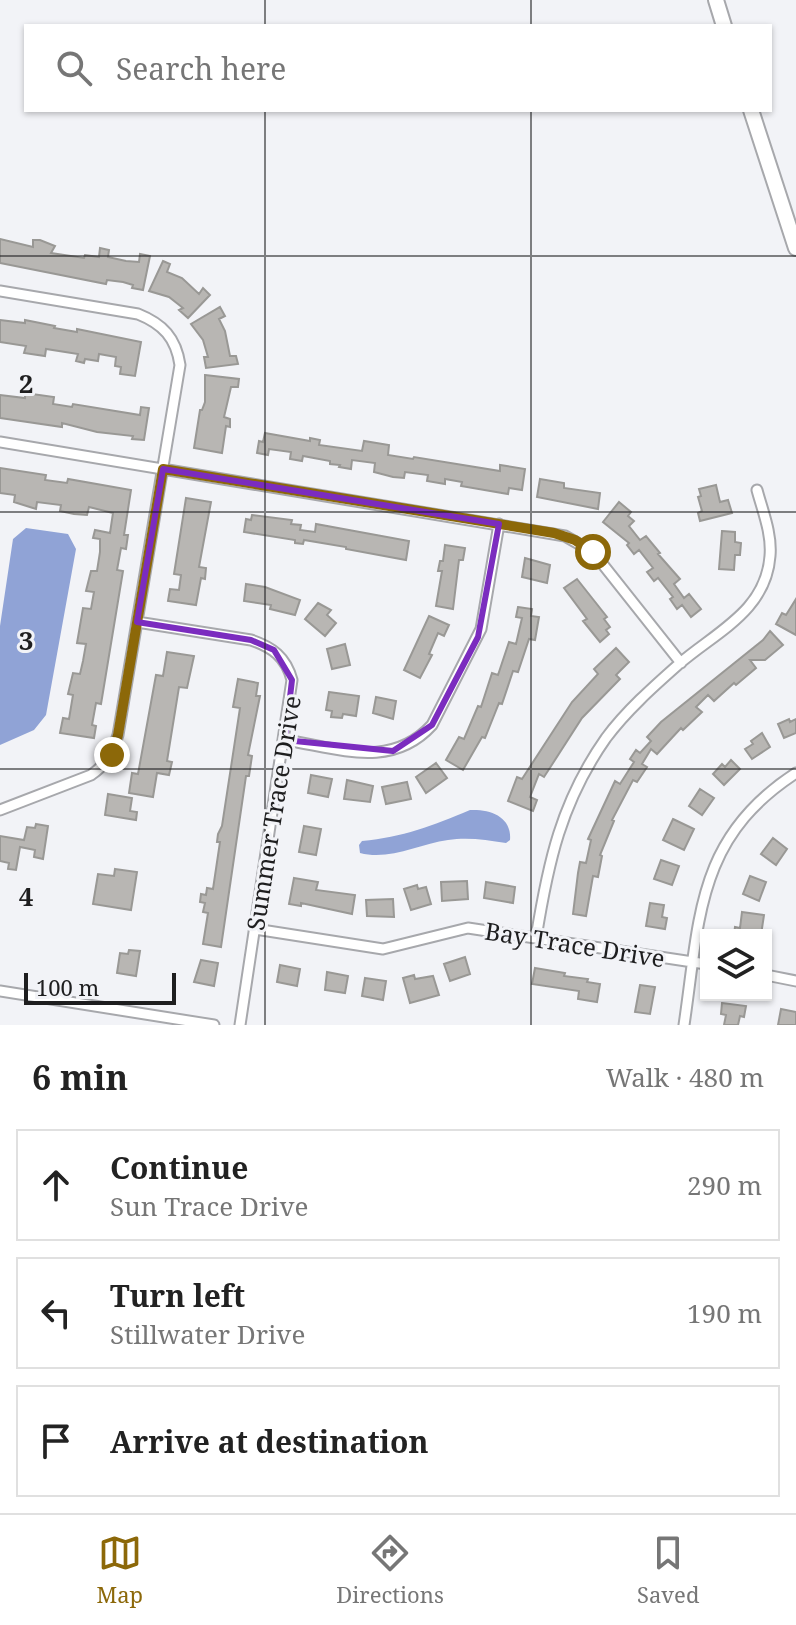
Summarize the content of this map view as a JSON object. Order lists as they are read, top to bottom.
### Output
{
  "streets": {
    "street": ["Summer Trace Drive", "Bay Trace Drive"]
  },
  "crossings": [
    ["Summer Trace Drive", "Bay Trace Drive"]
  ],
  "scale_bar": "100 m",
  "page": {
    "search": "Search here",
    "scale": "100 m",
    "heading": ["6 min", "Walk · 480 m"],
    "list": [
      ["Continue", "Sun Trace Drive", "290 m"],
      ["Turn left", "Stillwater Drive", "190 m"],
      "Arrive at destination"
    ],
    "nav": ["Map", "Directions", "Saved"]
  },
  "grid": {
    "rows": ["2", "3", "4"]
  }
}
